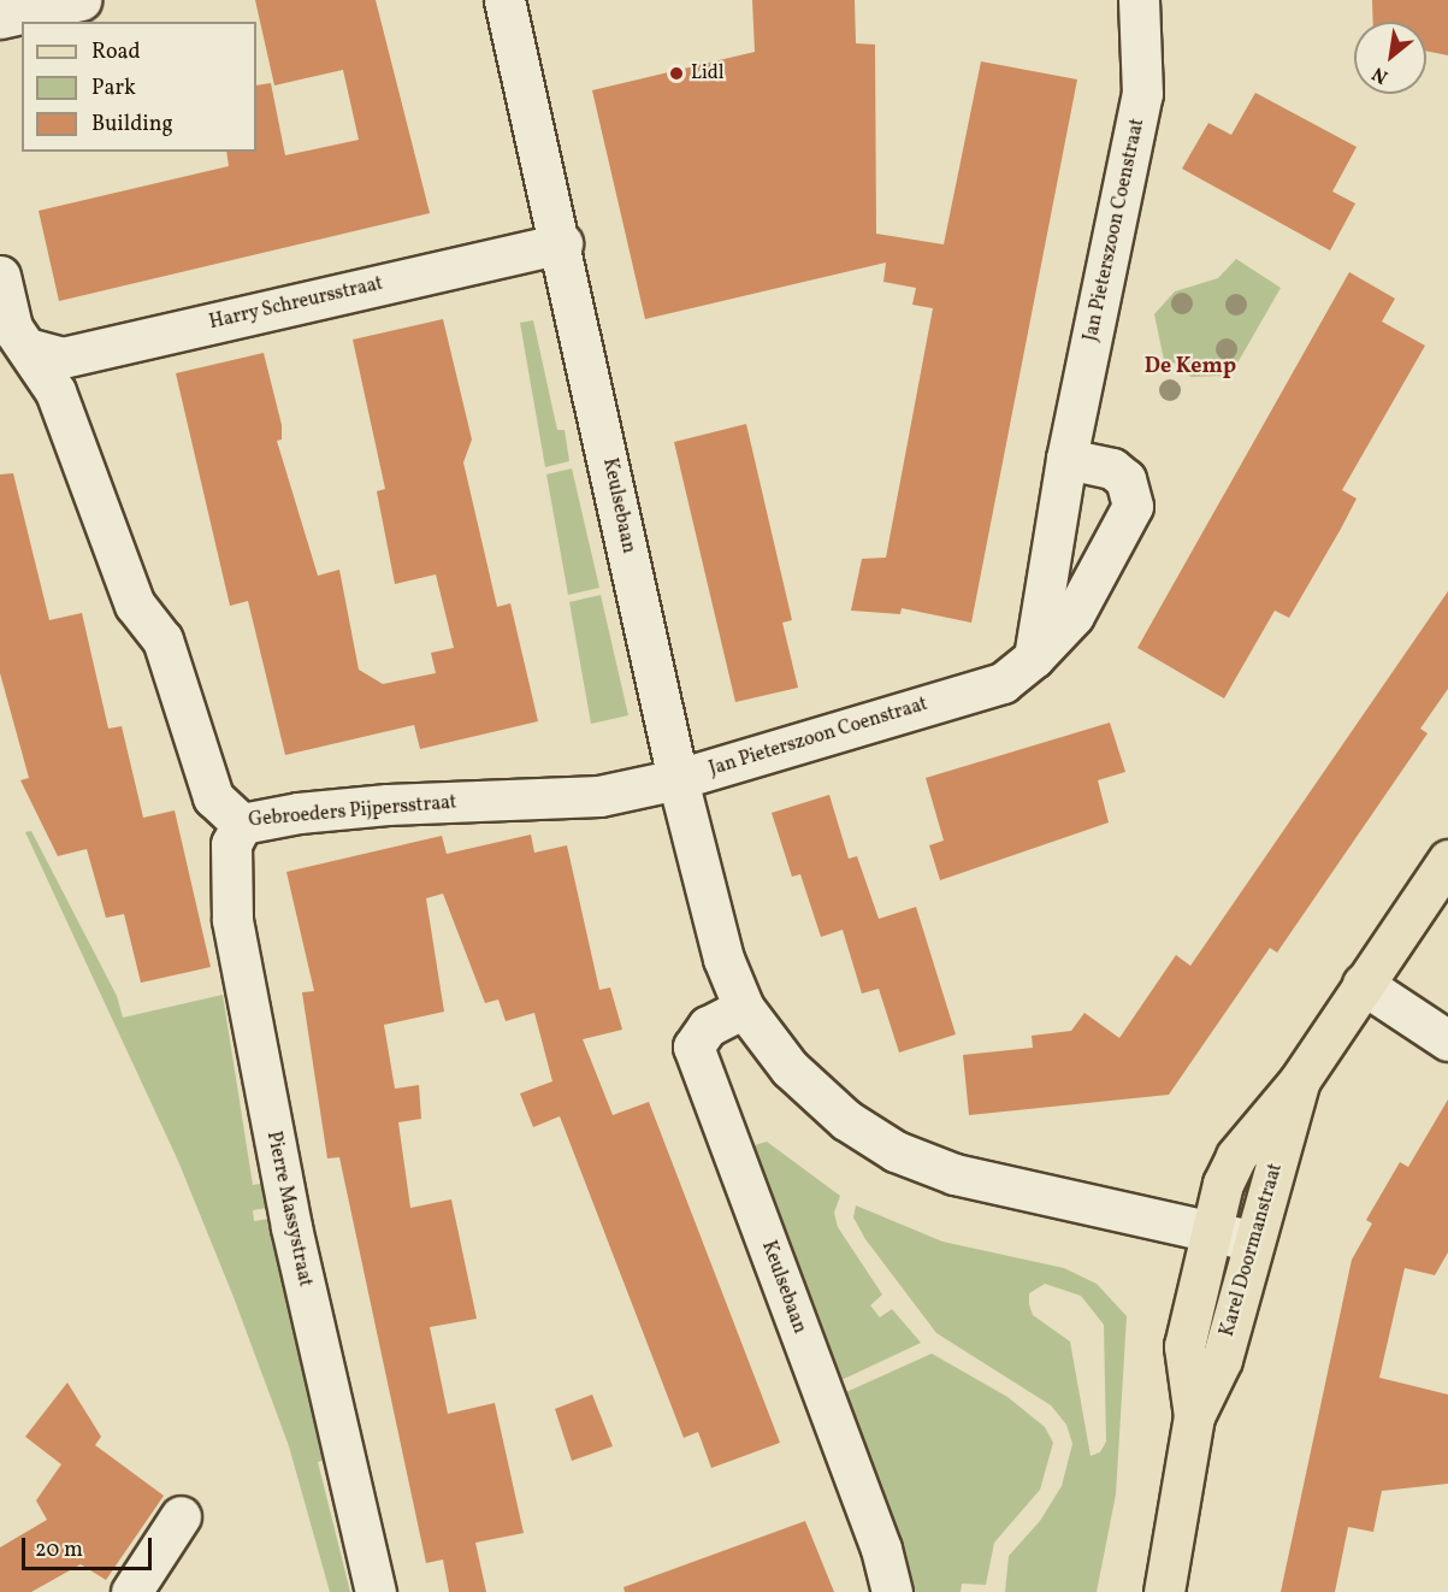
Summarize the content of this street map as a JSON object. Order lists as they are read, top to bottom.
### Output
{
  "streets": {
    "main road": ["Karel Doormanstraat"],
    "street": [
      "Jan Pieterszoon Coenstraat",
      "Harry Schreursstraat",
      "Keulsebaan",
      "Gebroeders Pijpersstraat",
      "Pierre Massystraat"
    ]
  },
  "crossings": [
    ["Jan Pieterszoon Coenstraat", "Keulsebaan"],
    ["Jan Pieterszoon Coenstraat", "Gebroeders Pijpersstraat"],
    ["Harry Schreursstraat", "Keulsebaan"],
    ["Harry Schreursstraat", "Gebroeders Pijpersstraat"],
    ["Keulsebaan", "Gebroeders Pijpersstraat"],
    ["Keulsebaan", "Karel Doormanstraat"],
    ["Gebroeders Pijpersstraat", "Pierre Massystraat"]
  ],
  "districts": ["De Kemp"],
  "places": ["Lidl"],
  "legend": ["Road", "Park", "Building"],
  "scale_bar": "20 m",
  "north": "bottom left"
}
